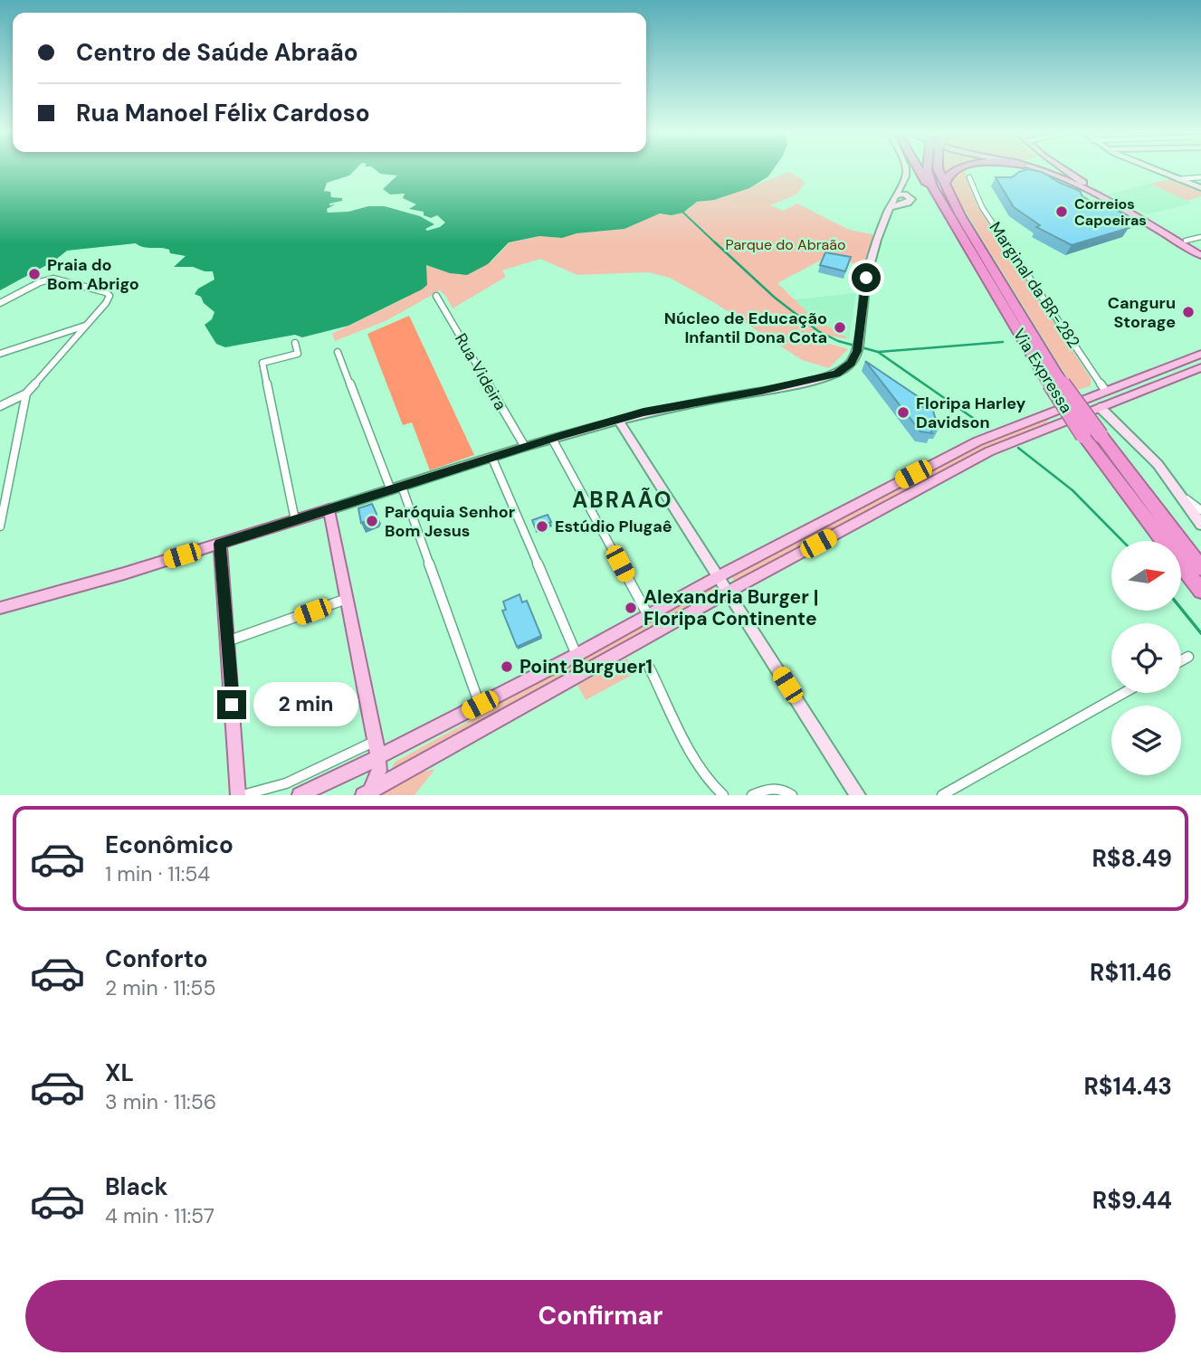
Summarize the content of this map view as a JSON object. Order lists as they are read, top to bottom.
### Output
{
  "streets": {
    "highway": ["Via Expressa"],
    "street": ["Marginal da BR-282", "Rua Videira"]
  },
  "districts": ["ABRAÃO"],
  "parks": ["Parque do Abraão"],
  "places": [
    "Correios Capoeiras",
    "Praia do Bom Abrigo",
    "Canguru Storage",
    "Núcleo de Educação Infantil Dona Cota",
    "Floripa Harley Davidson",
    "Paróquia Senhor Bom Jesus",
    "Estúdio Plugaê",
    "Alexandria Burger | Floripa Continente",
    "Point Burguer1"
  ],
  "north": "right",
  "page": {
    "banner": ["Centro de Saúde Abraão", "Rua Manoel Félix Cardoso"],
    "bubble": "2 min",
    "list": [
      {
        "name": "Econômico",
        "note": "1 min · 11:54",
        "value": "R$8.49"
      },
      {
        "name": "Conforto",
        "note": "2 min · 11:55",
        "value": "R$11.46"
      },
      {
        "name": "XL",
        "note": "3 min · 11:56",
        "value": "R$14.43"
      },
      {
        "name": "Black",
        "note": "4 min · 11:57",
        "value": "R$9.44"
      }
    ],
    "buttons": "Confirmar"
  }
}
